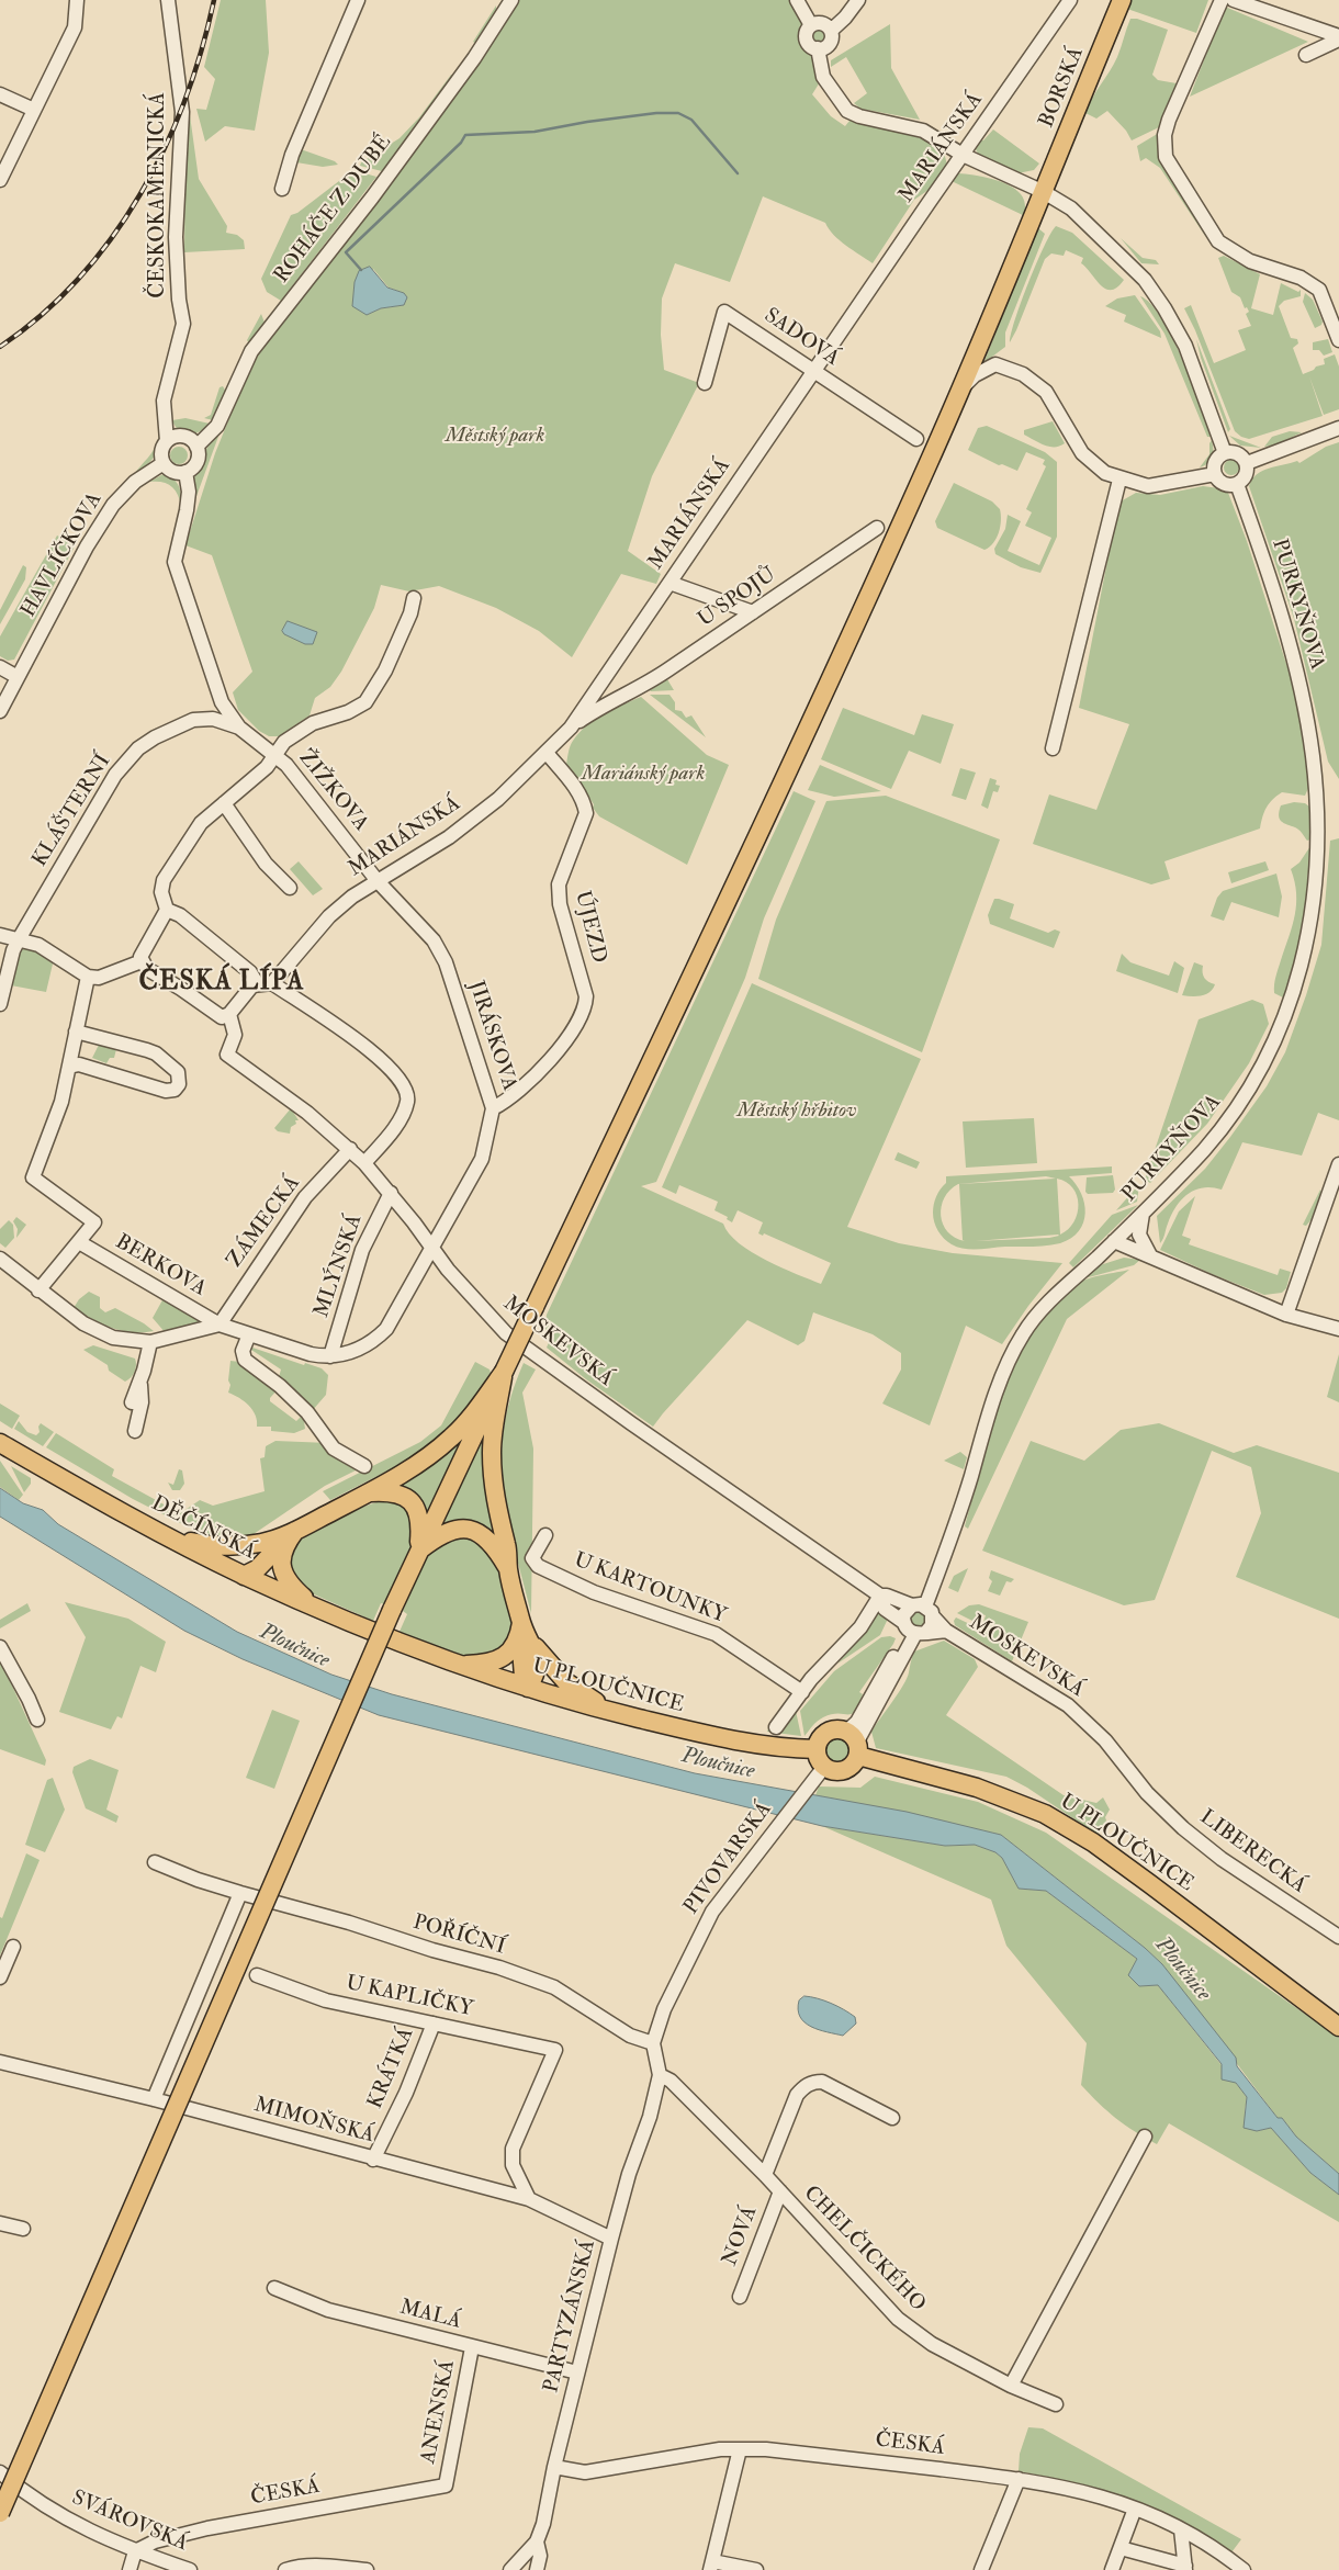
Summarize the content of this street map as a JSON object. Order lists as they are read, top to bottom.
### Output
{
  "streets": {
    "main road": ["BORSKÁ", "DĚČÍNSKÁ", "U PLOUČNICE"],
    "street": [
      "MARIÁNSKÁ",
      "ČESKOKAMENICKÁ",
      "ROHÁČE Z DUBÉ",
      "SADOVÁ",
      "HAVLÍČKOVA",
      "U SPOJŮ",
      "PURKYŇOVA",
      "ŽIŽKOVA",
      "KLÁŠTERNÍ",
      "ÚJEZD",
      "JIRÁSKOVA",
      "ZÁMECKÁ",
      "BERKOVA",
      "MLÝNSKÁ",
      "MOSKEVSKÁ",
      "U KARTOUNKY",
      "LIBERECKÁ",
      "PIVOVARSKÁ",
      "POŘÍČNÍ",
      "U KAPLIČKY",
      "KRÁTKÁ",
      "MIMOŇSKÁ",
      "NOVÁ",
      "CHELČICKÉHO",
      "MALÁ",
      "PARTYZÁNSKÁ",
      "ANENSKÁ",
      "ČESKÁ",
      "SVÁROVSKÁ"
    ]
  },
  "crossings": [
    ["MARIÁNSKÁ", "SADOVÁ"],
    ["MARIÁNSKÁ", "U SPOJŮ"],
    ["MARIÁNSKÁ", "ŽIŽKOVA"],
    ["MARIÁNSKÁ", "ÚJEZD"],
    ["MARIÁNSKÁ", "JIRÁSKOVA"],
    ["ČESKOKAMENICKÁ", "ROHÁČE Z DUBÉ"],
    ["ČESKOKAMENICKÁ", "HAVLÍČKOVA"],
    ["ROHÁČE Z DUBÉ", "HAVLÍČKOVA"],
    ["PURKYŇOVA", "MOSKEVSKÁ"],
    ["ŽIŽKOVA", "JIRÁSKOVA"],
    ["ÚJEZD", "JIRÁSKOVA"],
    ["JIRÁSKOVA", "BERKOVA"],
    ["JIRÁSKOVA", "MLÝNSKÁ"],
    ["JIRÁSKOVA", "MOSKEVSKÁ"],
    ["ZÁMECKÁ", "BERKOVA"],
    ["ZÁMECKÁ", "MOSKEVSKÁ"],
    ["BERKOVA", "MLÝNSKÁ"],
    ["MLÝNSKÁ", "MOSKEVSKÁ"],
    ["MOSKEVSKÁ", "LIBERECKÁ"],
    ["DĚČÍNSKÁ", "U PLOUČNICE"],
    ["PIVOVARSKÁ", "POŘÍČNÍ"],
    ["PIVOVARSKÁ", "CHELČICKÉHO"],
    ["PIVOVARSKÁ", "PARTYZÁNSKÁ"],
    ["U KAPLIČKY", "KRÁTKÁ"],
    ["U KAPLIČKY", "MIMOŇSKÁ"],
    ["KRÁTKÁ", "MIMOŇSKÁ"],
    ["MIMOŇSKÁ", "PARTYZÁNSKÁ"],
    ["NOVÁ", "CHELČICKÉHO"],
    ["CHELČICKÉHO", "PARTYZÁNSKÁ"],
    ["MALÁ", "PARTYZÁNSKÁ"],
    ["MALÁ", "ANENSKÁ"],
    ["PARTYZÁNSKÁ", "ČESKÁ"],
    ["ANENSKÁ", "ČESKÁ"],
    ["ČESKÁ", "SVÁROVSKÁ"]
  ],
  "districts": ["ČESKÁ LÍPA"],
  "water": ["Ploučnice"],
  "parks": ["Městský park", "Mariánský park", "Městský hřbitov"]
}
